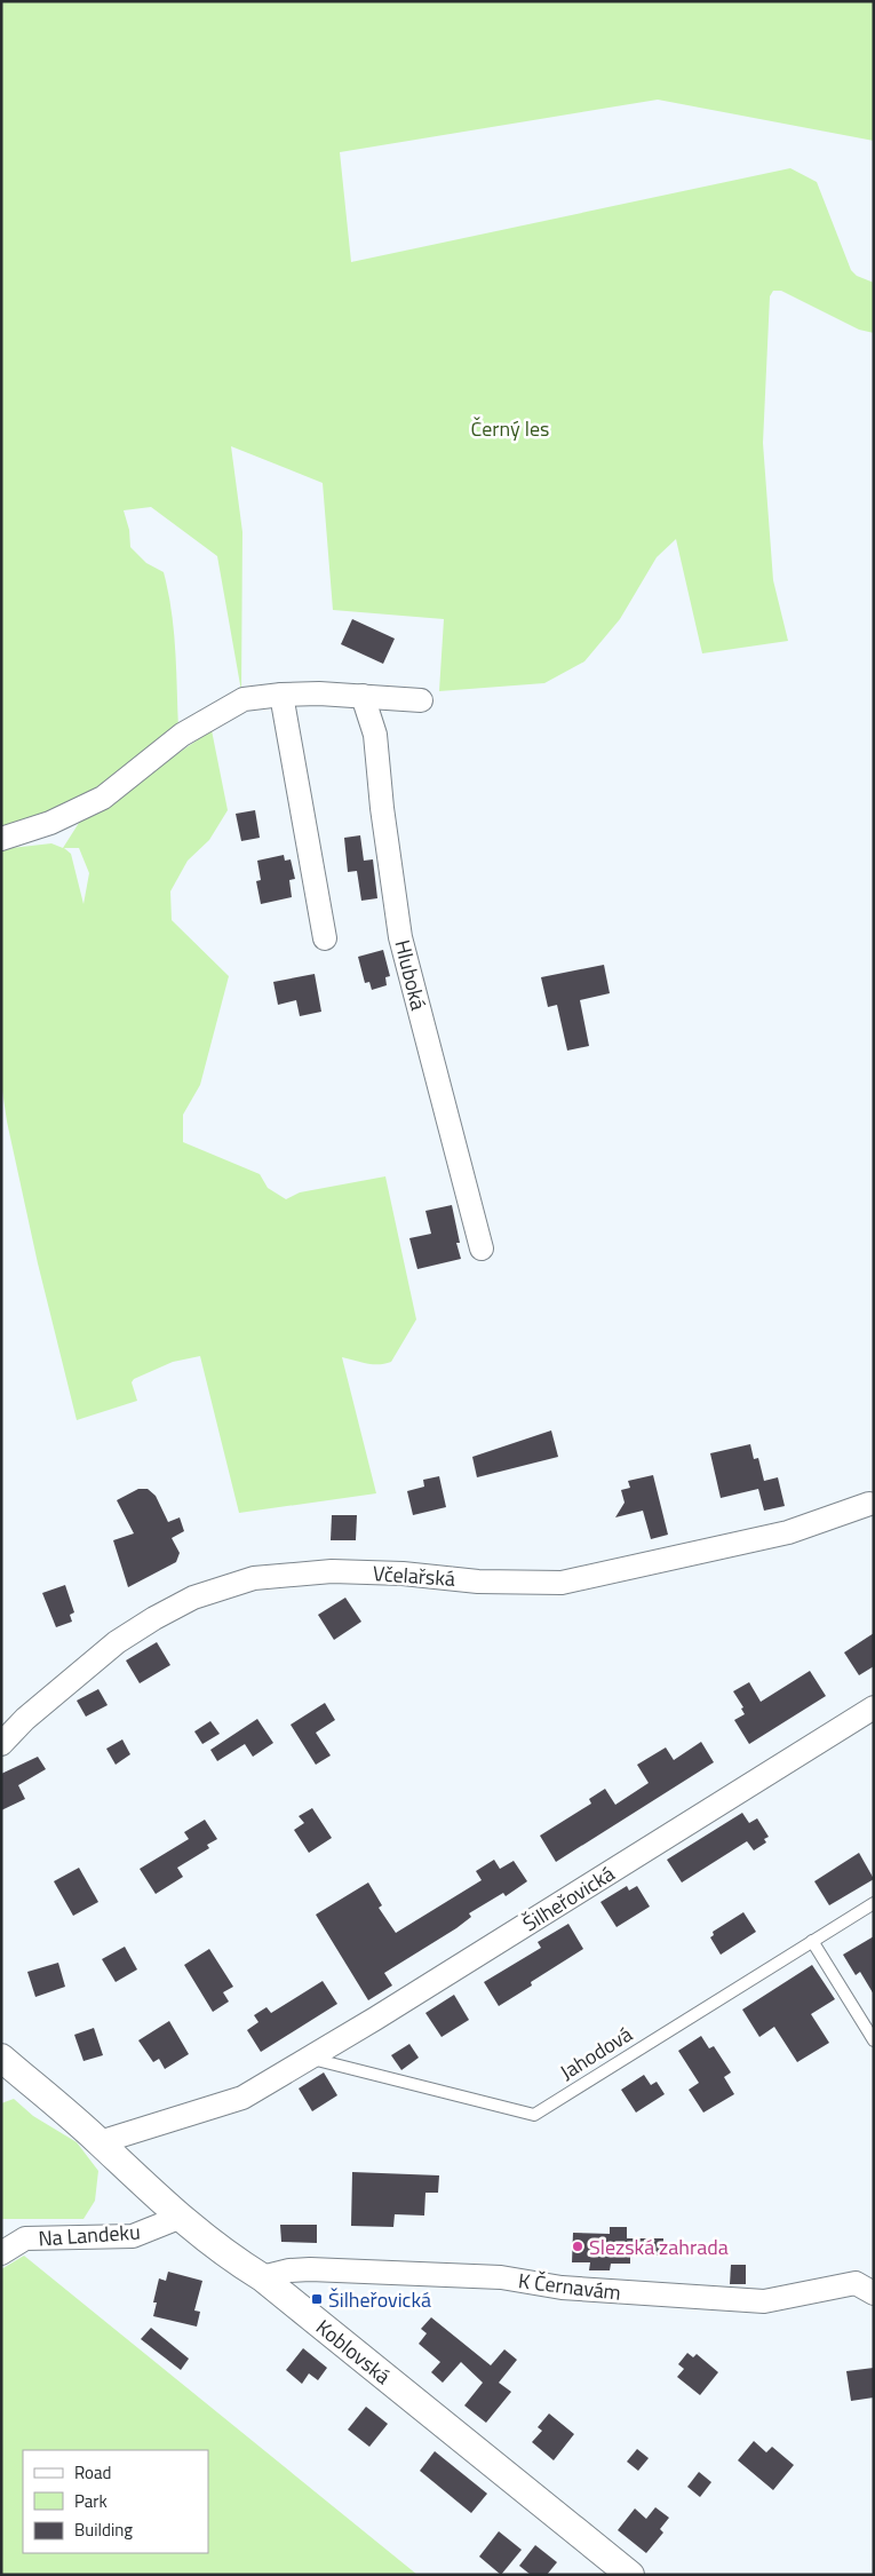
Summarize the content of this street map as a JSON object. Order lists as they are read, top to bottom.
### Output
{
  "streets": {
    "street": [
      "Hluboká",
      "Včelařská",
      "Šilheřovická",
      "Na Landeku",
      "K Černavám",
      "Koblovská"
    ],
    "lane": ["Jahodová"]
  },
  "crossings": [
    ["Šilheřovická", "Jahodová"],
    ["Šilheřovická", "Koblovská"],
    ["Na Landeku", "Koblovská"],
    ["K Černavám", "Koblovská"]
  ],
  "parks": ["Černý les"],
  "places": {
    "other": ["Slezská zahrada"],
    "transit": ["Šilheřovická"]
  },
  "legend": ["Road", "Park", "Building"]
}
